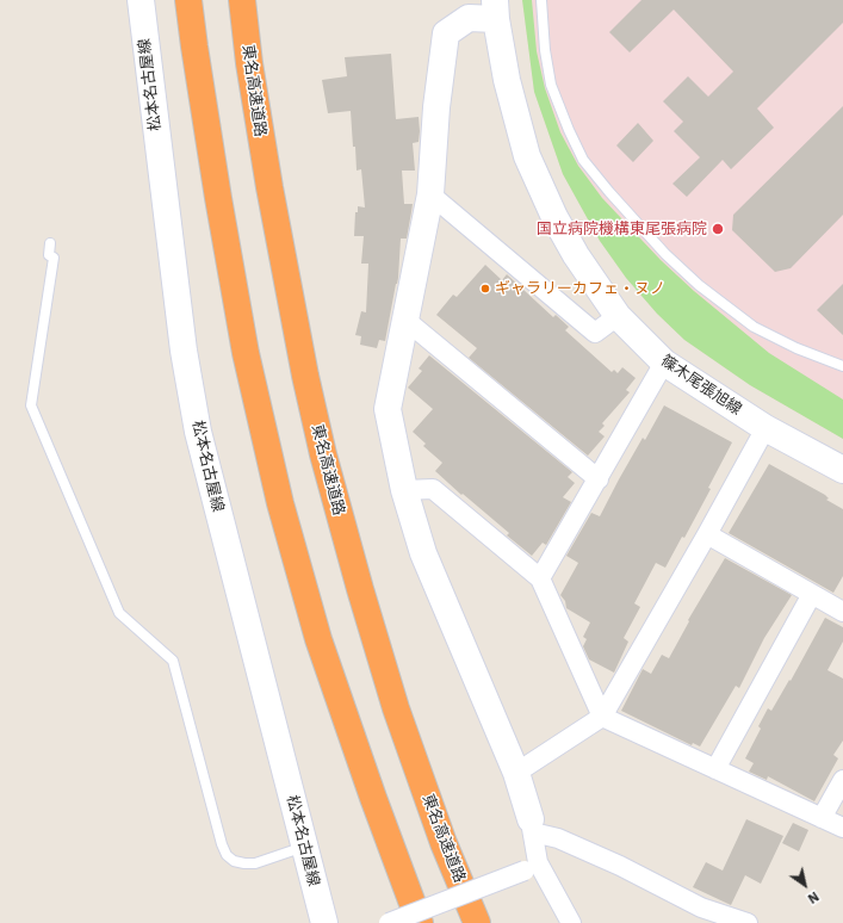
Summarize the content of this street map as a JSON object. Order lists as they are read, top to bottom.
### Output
{
  "streets": {
    "highway": ["東名高速道路"],
    "main road": ["松本名古屋線", "篠木尾張旭線"]
  },
  "places": ["国立病院機構東尾張病院", "ギャラリーカフェ・ヌノ"],
  "north": "bottom right"
}
